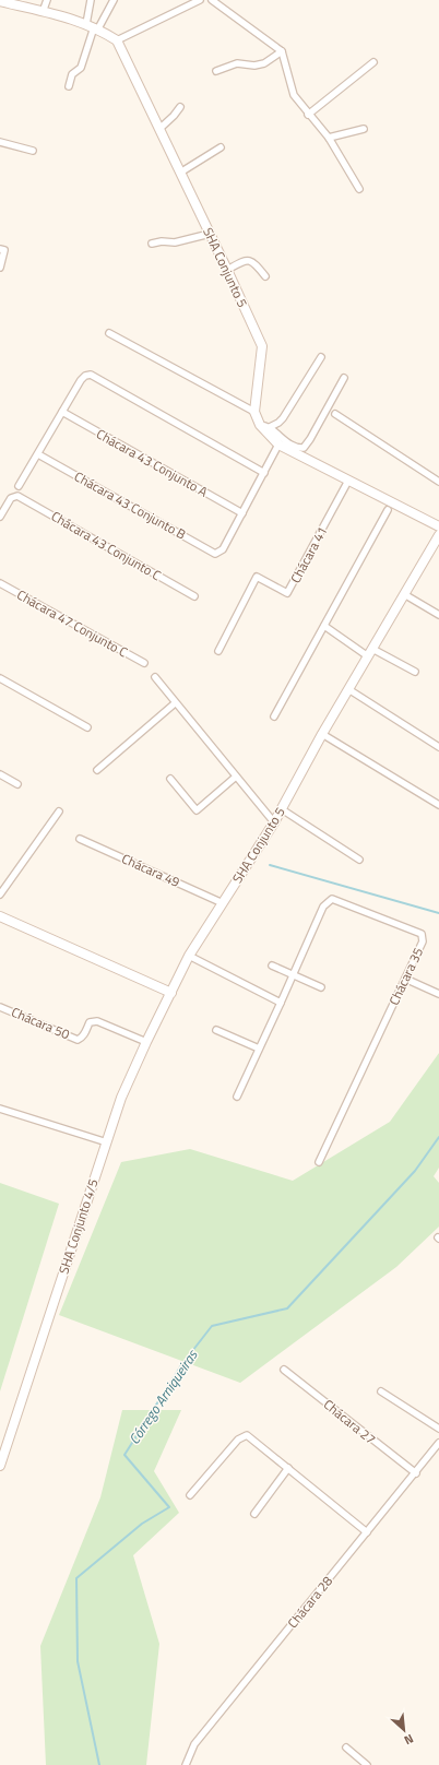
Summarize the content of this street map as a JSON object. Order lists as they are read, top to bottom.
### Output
{
  "streets": {
    "street": [
      "SHA Conjunto 5",
      "Chácara 43 Conjunto A",
      "Chácara 43 Conjunto B",
      "Chácara 43 Conjunto C",
      "Chácara 41",
      "Chácara 47 Conjunto C",
      "Chácara 49",
      "Chácara 35",
      "Chácara 50",
      "SHA Conjunto 4/5",
      "Chácara 27",
      "Chácara 28"
    ]
  },
  "crossings": [
    ["SHA Conjunto 5", "Chácara 41"],
    ["SHA Conjunto 5", "Chácara 49"],
    ["SHA Conjunto 5", "SHA Conjunto 4/5"],
    ["Chácara 43 Conjunto A", "Chácara 43 Conjunto B"],
    ["Chácara 50", "SHA Conjunto 4/5"],
    ["Chácara 27", "Chácara 28"]
  ],
  "water": ["Córrego Arniqueiras"],
  "north": "bottom right"
}
